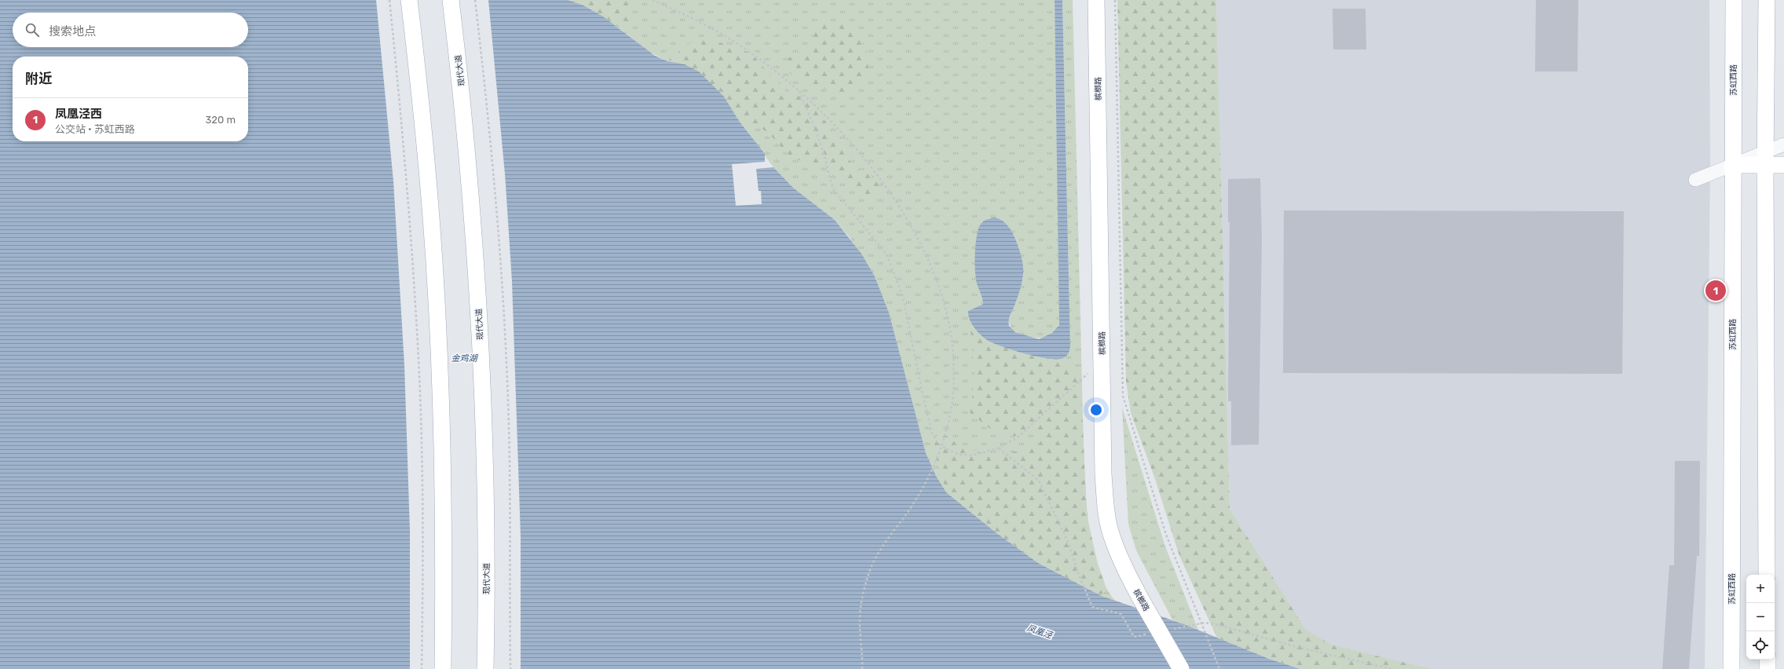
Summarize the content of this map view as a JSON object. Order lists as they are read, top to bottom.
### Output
{
  "streets": {
    "main road": ["现代大道", "苏虹西路", "槟榔路"]
  },
  "water": ["金鸡湖", "凤凰泾"],
  "page": {
    "search": "搜索地点",
    "heading": "附近",
    "list": [
      {
        "mark": "1",
        "name": "凤凰泾西",
        "note": "公交站 · 苏虹西路",
        "value": "320 m"
      }
    ],
    "pins": "1",
    "map_buttons": ["+", "−"]
  }
}
